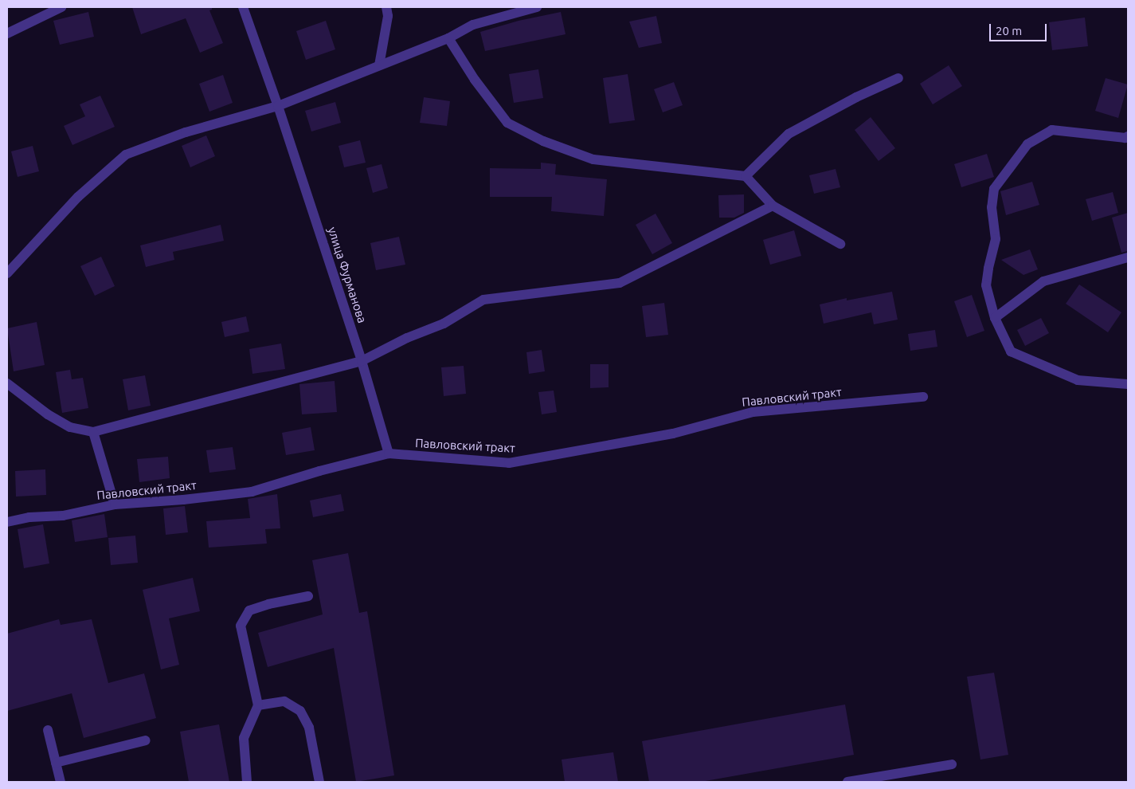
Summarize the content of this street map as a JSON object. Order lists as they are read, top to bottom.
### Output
{
  "streets": {
    "street": ["улица Фурманова", "Павловский тракт"]
  },
  "crossings": [
    ["улица Фурманова", "Павловский тракт"]
  ],
  "scale_bar": "20 m"
}
